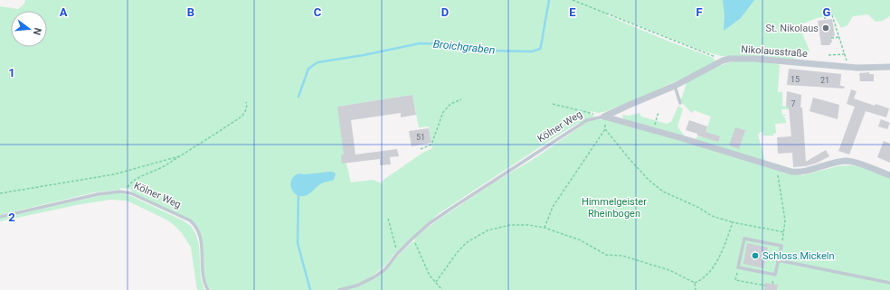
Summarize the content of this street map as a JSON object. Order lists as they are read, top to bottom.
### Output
{
  "streets": {
    "street": ["Nikolausstraße", "Kölner Weg"]
  },
  "crossings": [
    ["Nikolausstraße", "Kölner Weg"]
  ],
  "water": ["Broichgraben"],
  "parks": ["Himmelgeister Rheinbogen"],
  "places": ["St. Nikolaus", "Schloss Mickeln"],
  "house_numbers": [
    "15",
    "21",
    "7",
    "51"
  ],
  "north": "right",
  "grid": {
    "columns": [
      "A",
      "B",
      "C",
      "D",
      "E",
      "F",
      "G"
    ],
    "rows": ["1", "2"]
  }
}
